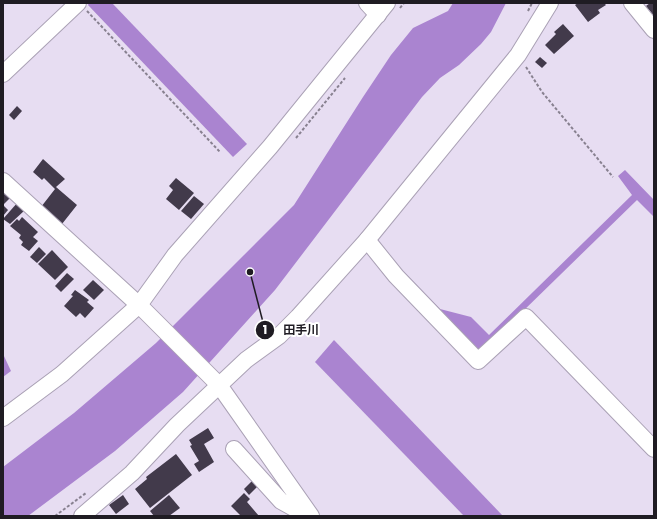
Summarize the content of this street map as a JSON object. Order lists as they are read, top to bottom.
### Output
{
  "places": ["田手川"]
}
